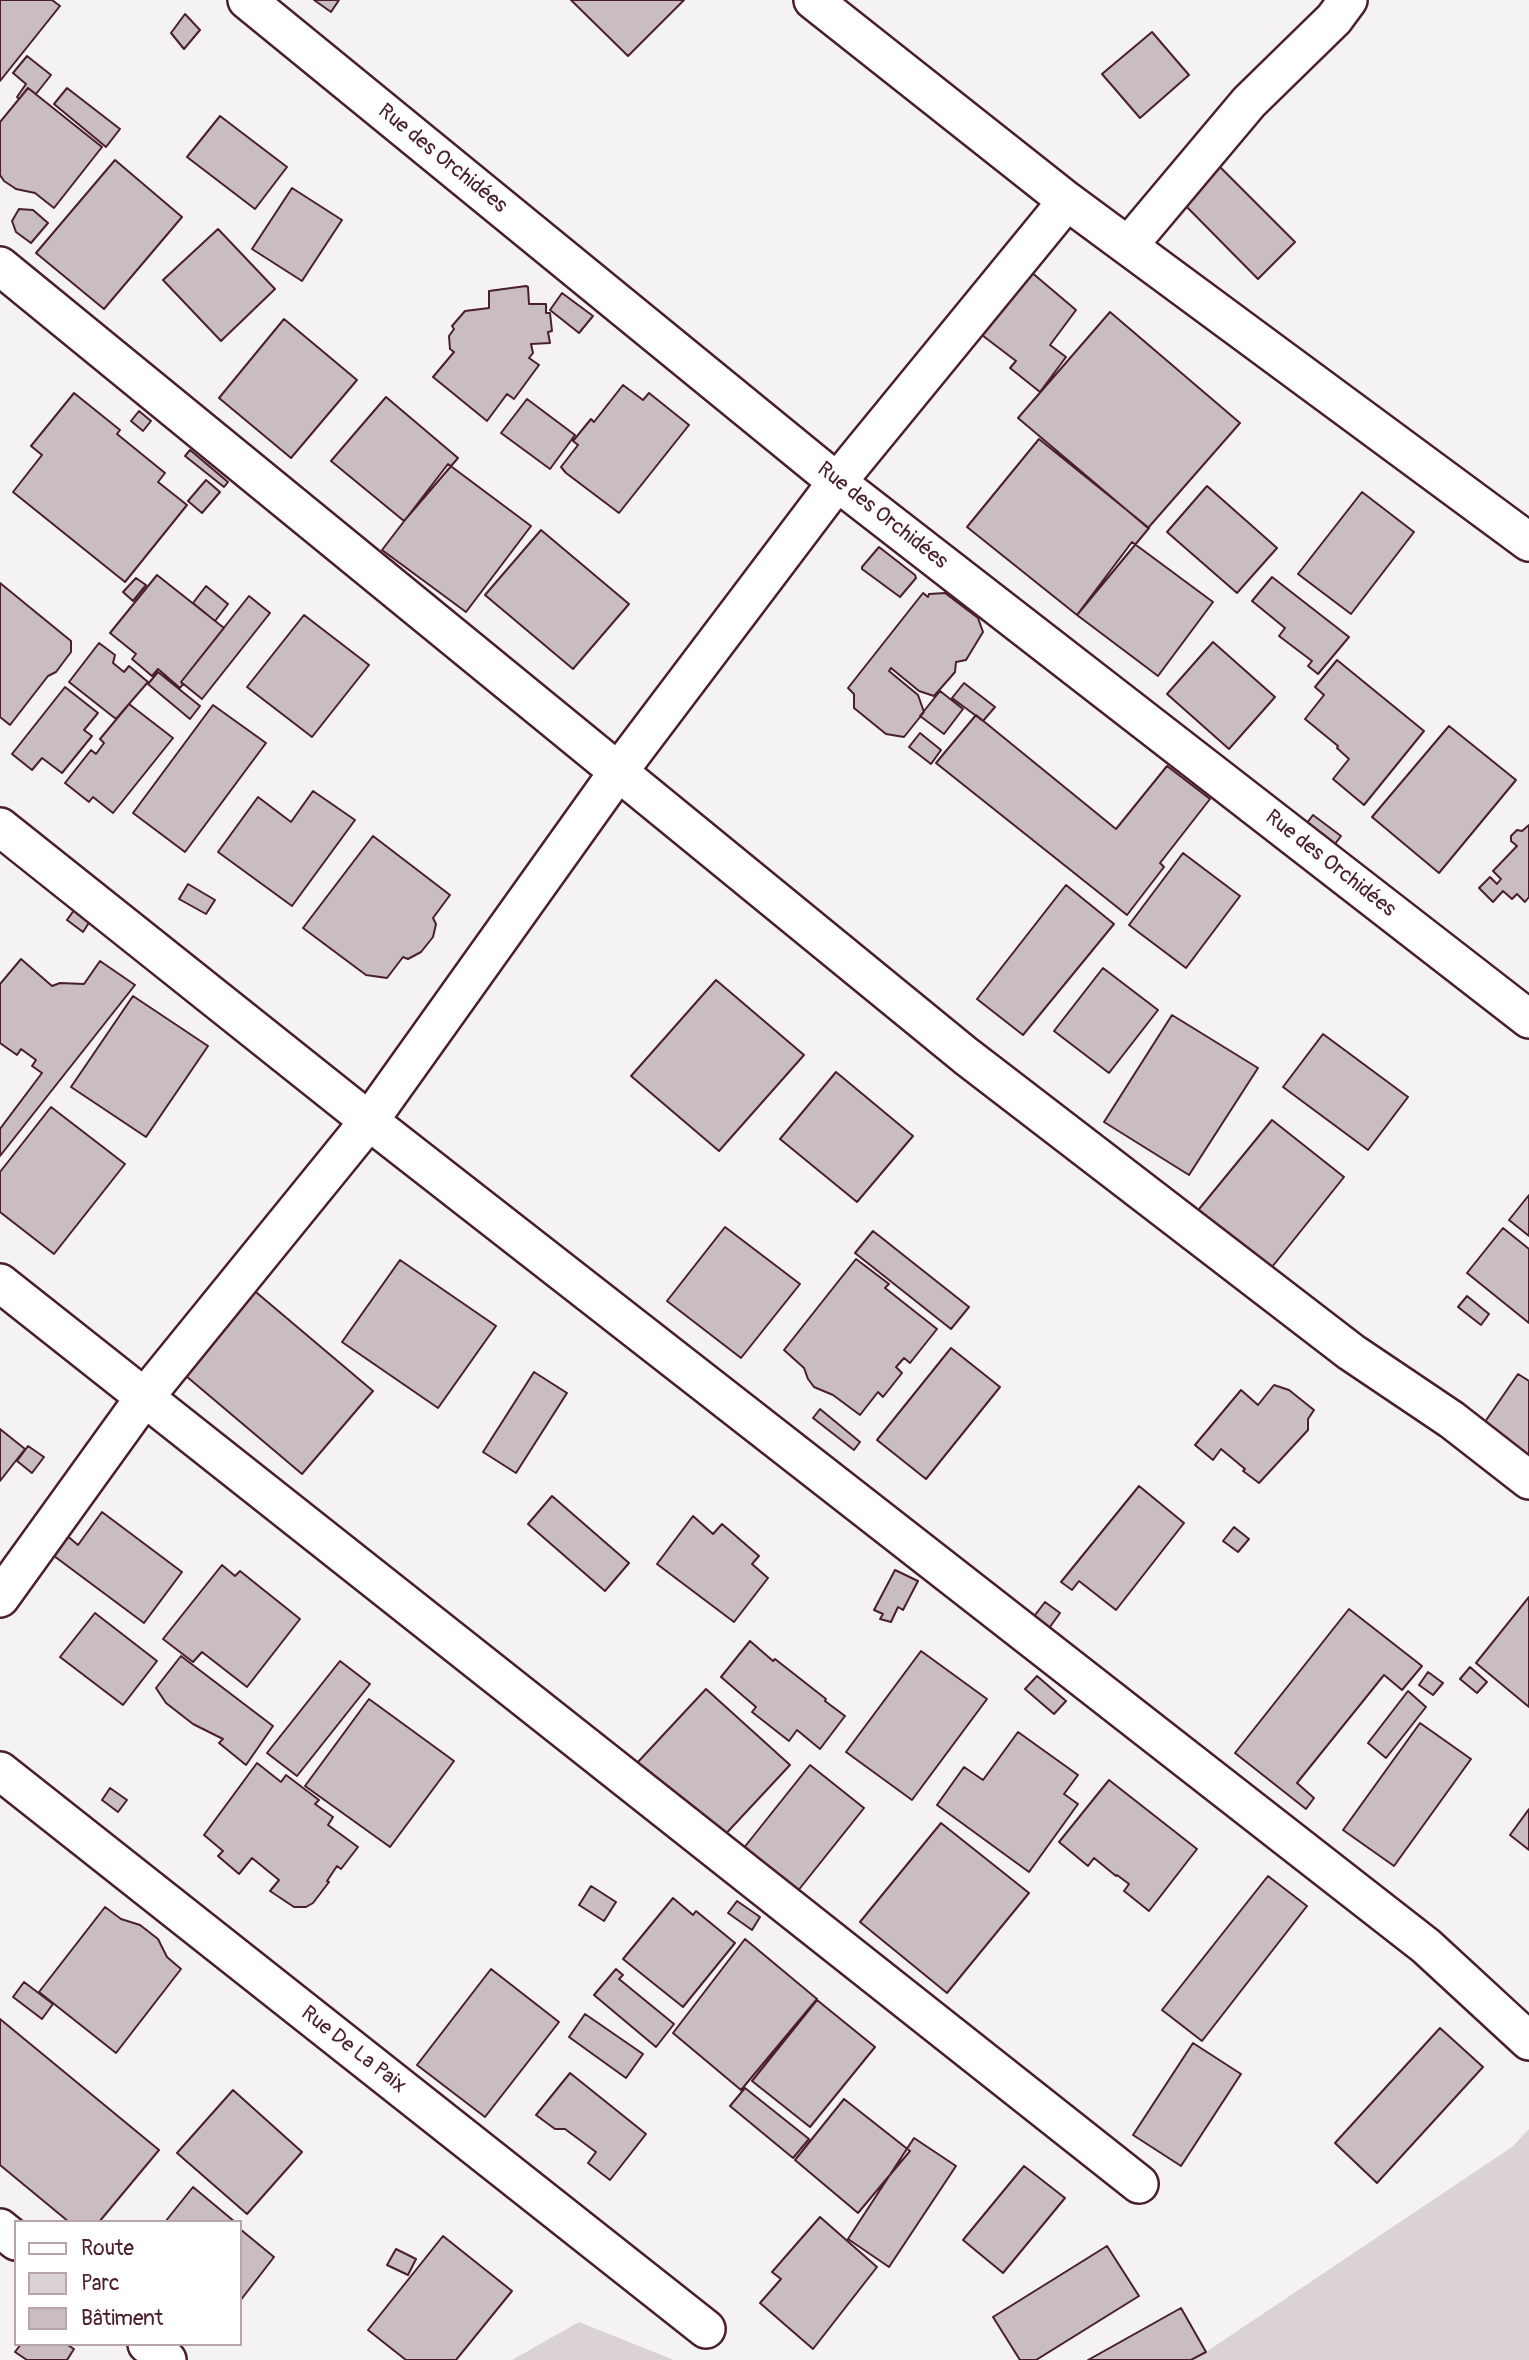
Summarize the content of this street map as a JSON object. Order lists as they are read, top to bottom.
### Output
{
  "streets": {
    "street": ["Rue des Orchidées", "Rue De La Paix"]
  },
  "legend": ["Route", "Parc", "Bâtiment"]
}
